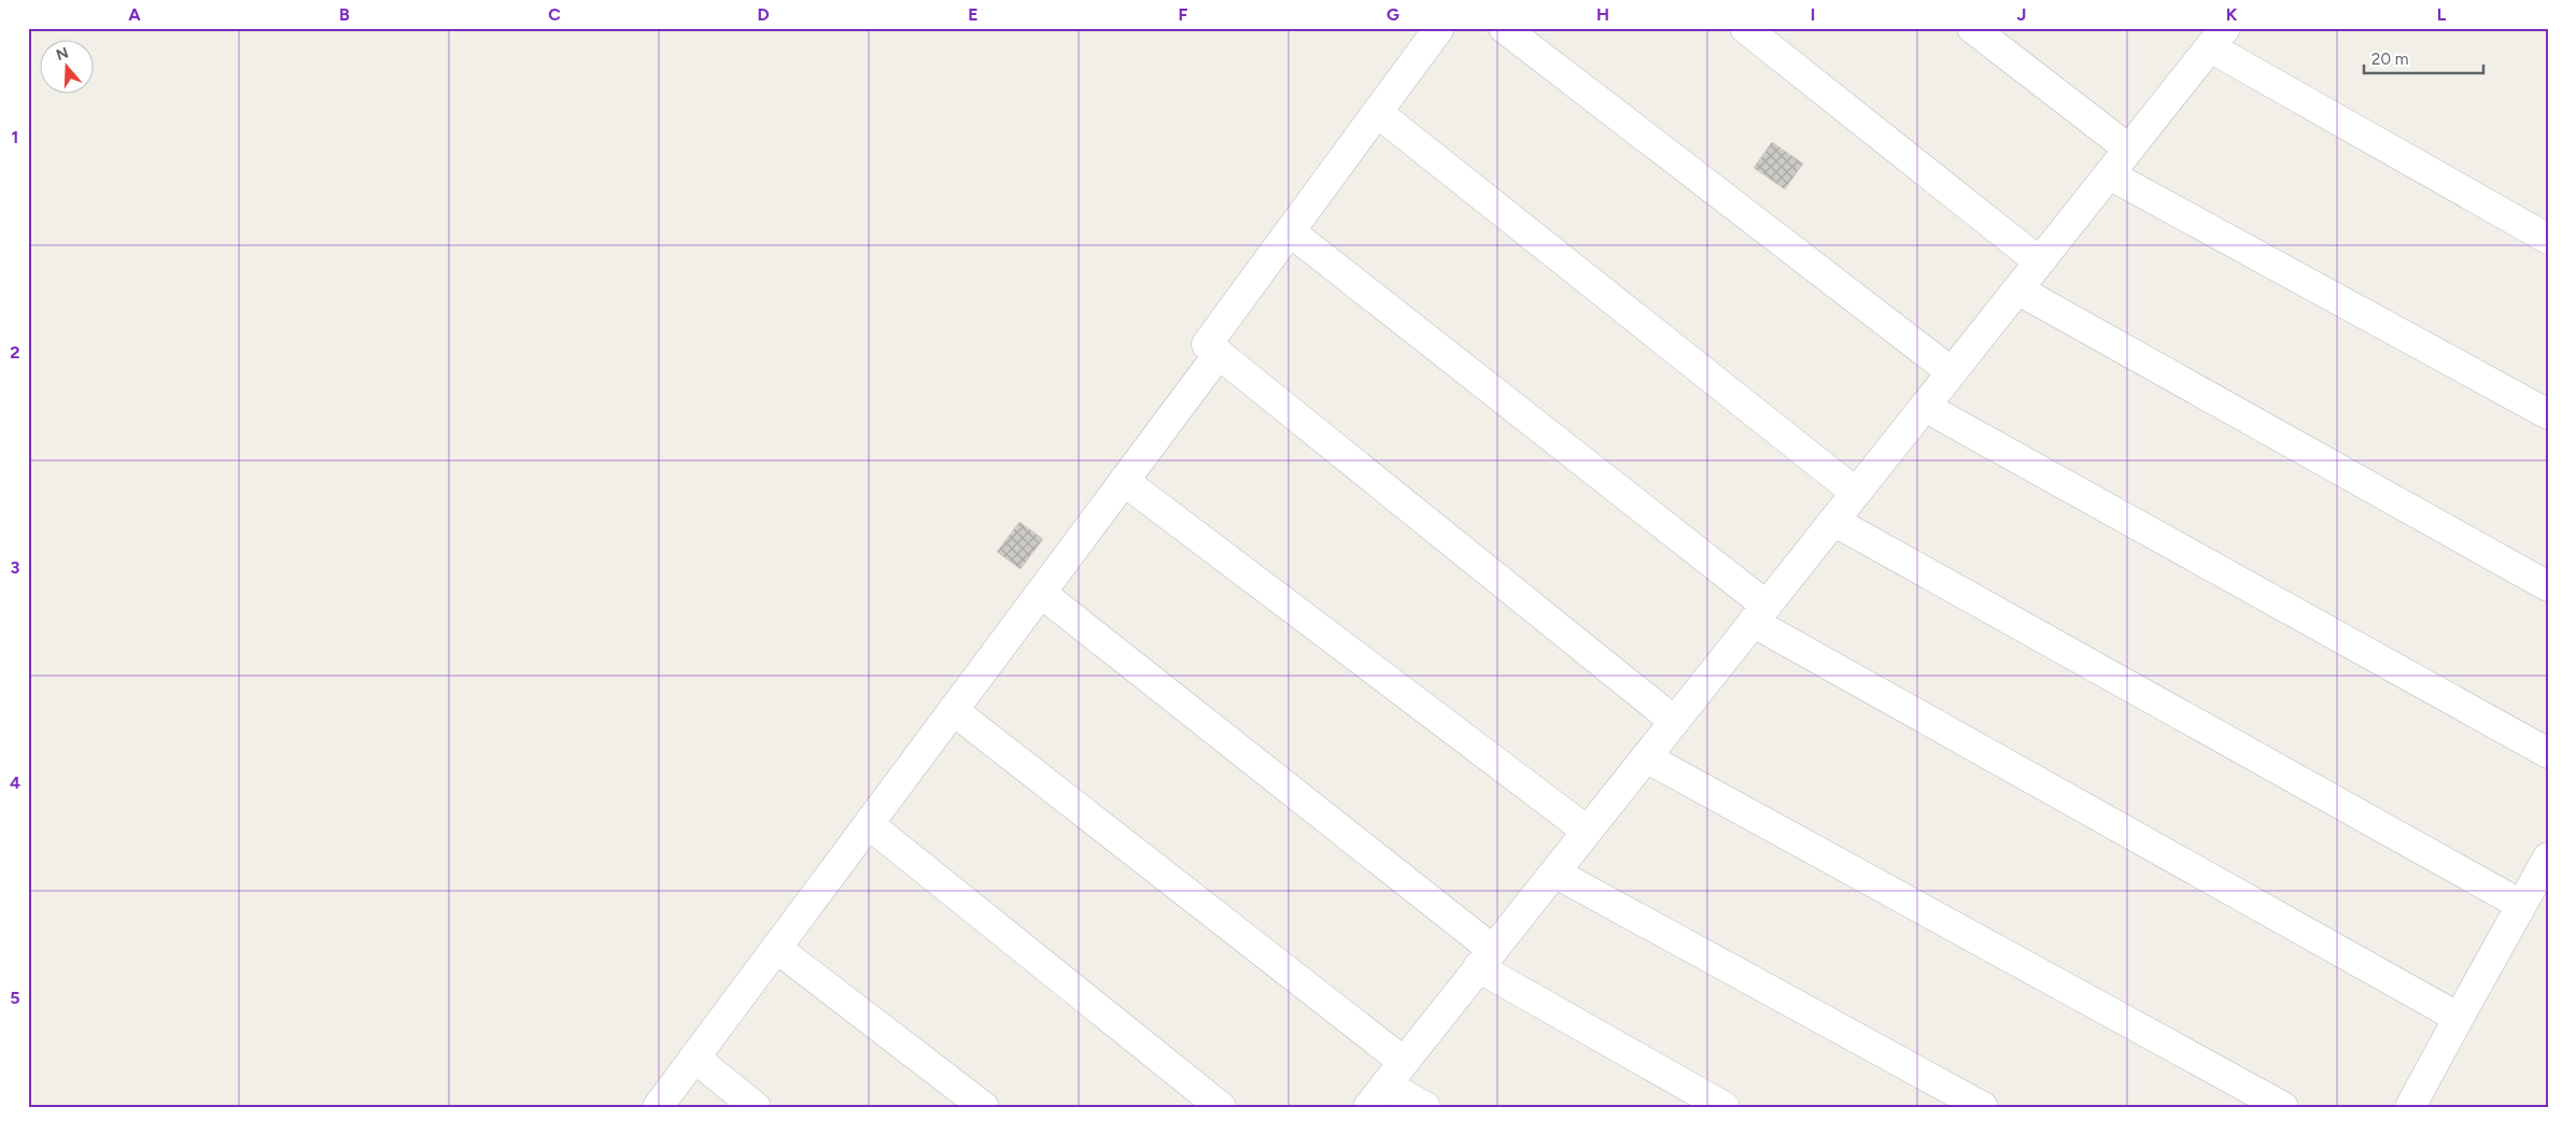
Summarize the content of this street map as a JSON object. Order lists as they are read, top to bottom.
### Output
{
  "scale_bar": "20 m",
  "north": "top",
  "grid": {
    "columns": [
      "A",
      "B",
      "C",
      "D",
      "E",
      "F",
      "G",
      "H",
      "I",
      "J",
      "K",
      "L"
    ],
    "rows": [
      "1",
      "2",
      "3",
      "4",
      "5"
    ]
  }
}
